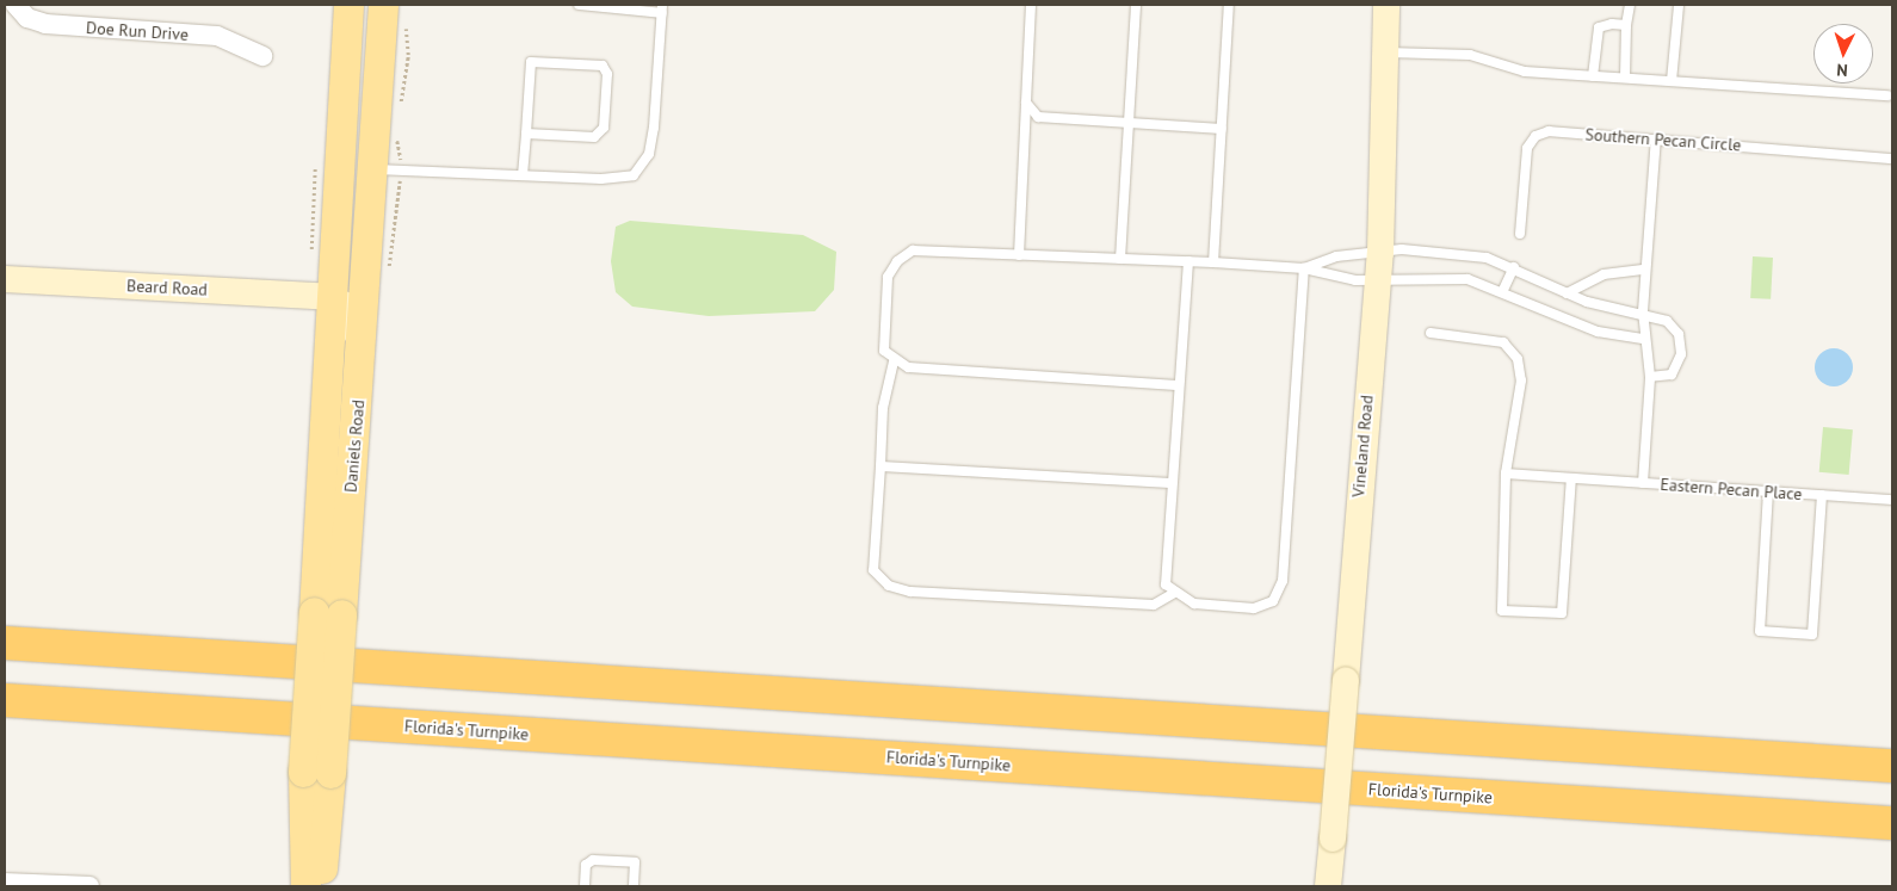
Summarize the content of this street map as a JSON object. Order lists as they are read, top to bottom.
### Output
{
  "streets": {
    "highway": ["Florida's Turnpike"],
    "main road": ["Beard Road", "Daniels Road", "Vineland Road"],
    "street": ["Doe Run Drive"],
    "lane": ["Southern Pecan Circle", "Eastern Pecan Place"]
  },
  "crossings": [
    ["Beard Road", "Daniels Road"]
  ],
  "north": "bottom"
}
